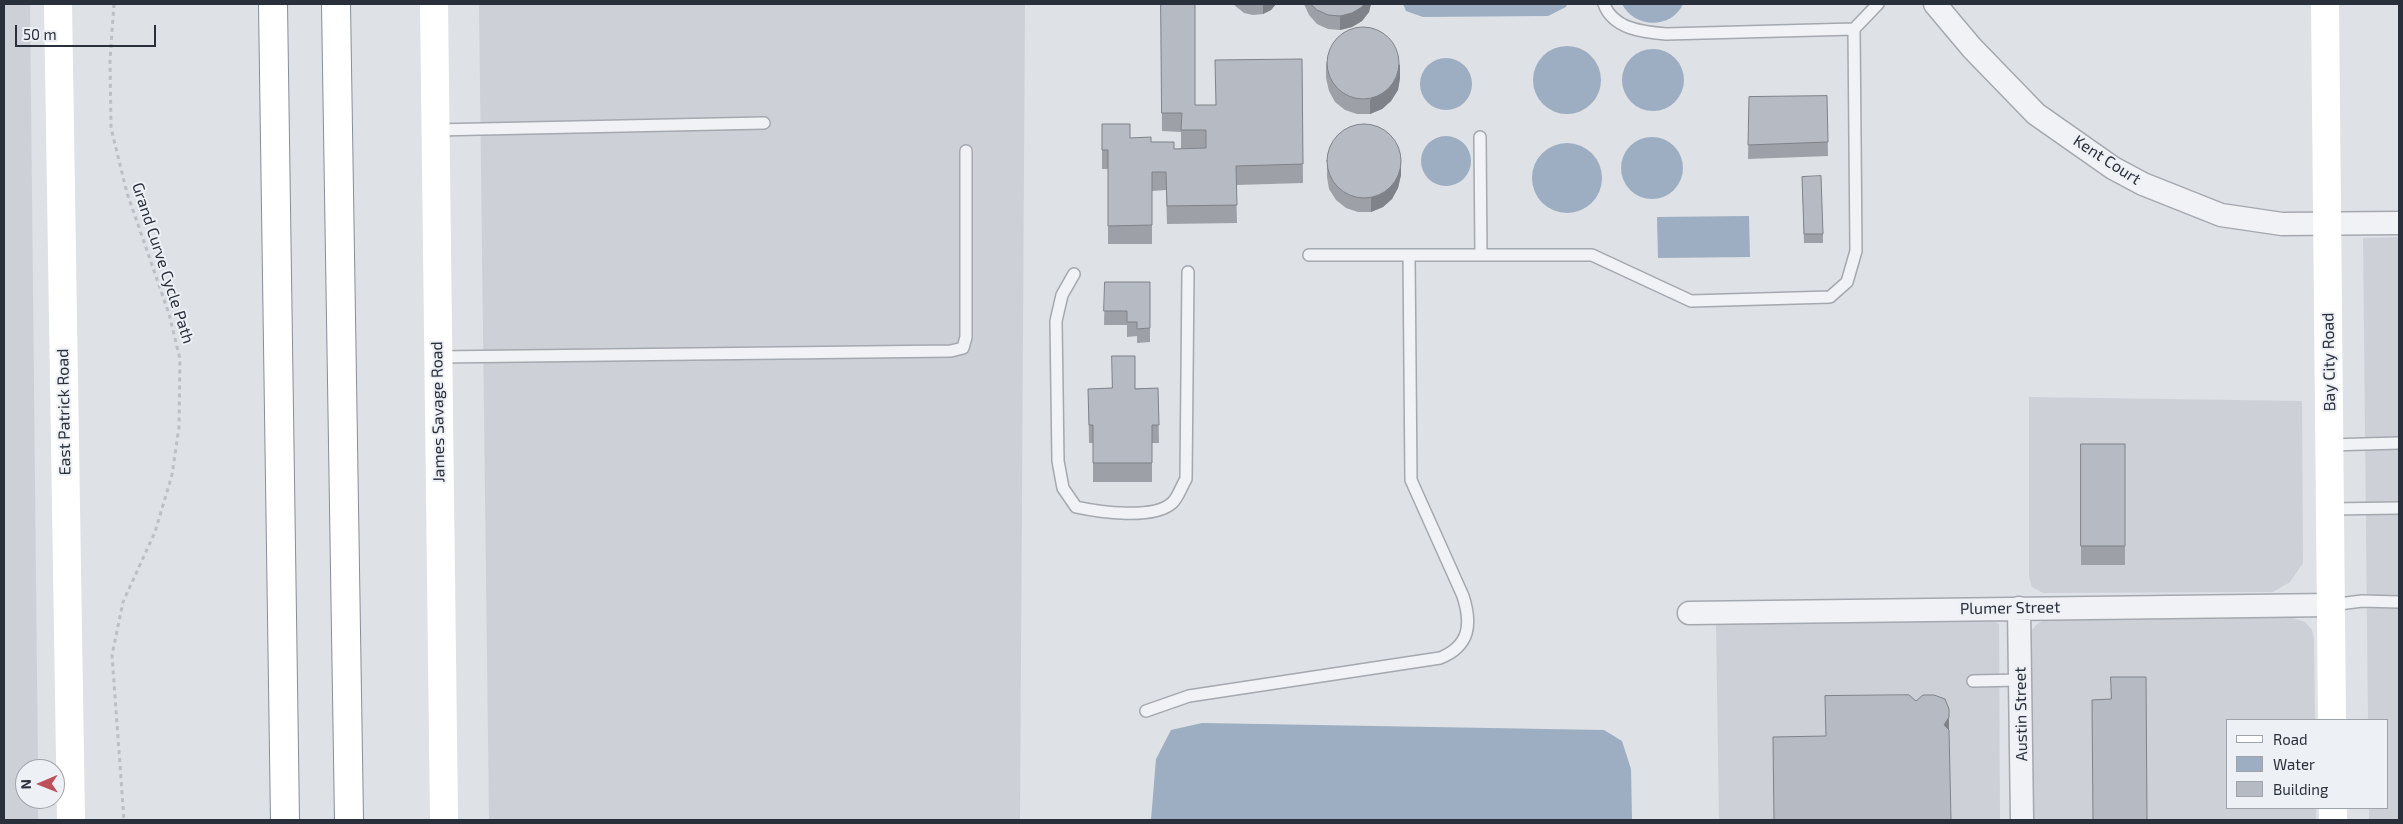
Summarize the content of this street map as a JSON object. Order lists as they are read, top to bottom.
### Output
{
  "streets": {
    "main road": ["Bay City Road", "East Patrick Road", "James Savage Road"],
    "street": ["Kent Court", "Plumer Street", "Austin Street"],
    "path": ["Grand Curve Cycle Path"]
  },
  "crossings": [
    ["Kent Court", "Bay City Road"],
    ["Bay City Road", "Plumer Street"],
    ["Plumer Street", "Austin Street"]
  ],
  "legend": ["Road", "Water", "Building"],
  "scale_bar": "50 m",
  "north": "left"
}
